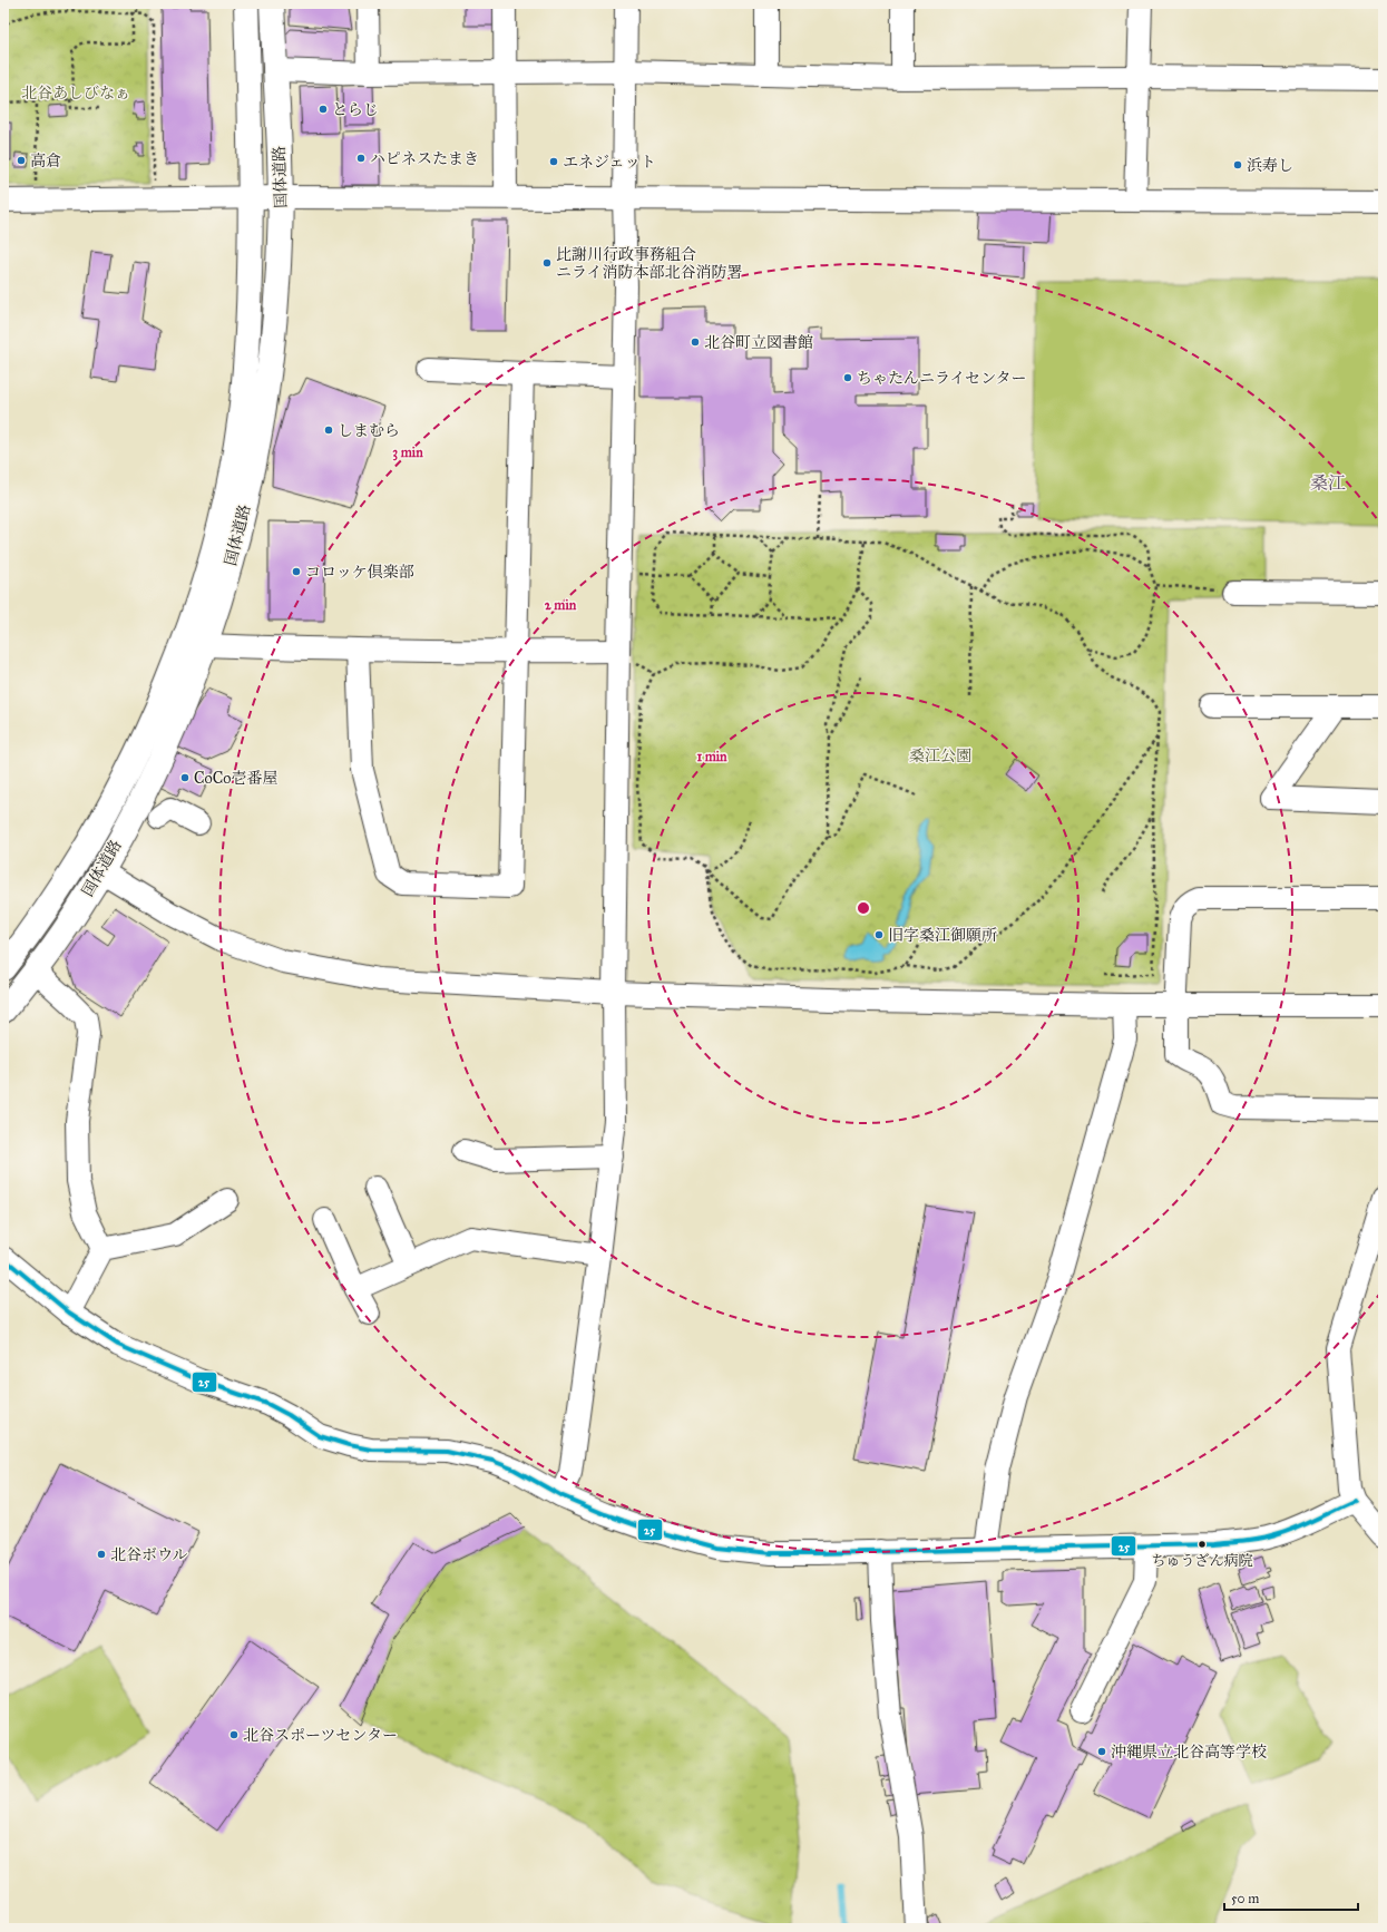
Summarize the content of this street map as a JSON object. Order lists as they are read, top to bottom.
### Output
{
  "streets": {
    "main road": ["国体道路"]
  },
  "districts": ["桑江"],
  "parks": ["北谷あしびなぁ", "桑江公園"],
  "places": [
    "とらじ",
    "ハピネスたまき",
    "高倉",
    "エネジェット",
    "浜寿し",
    "比謝川行政事務組合 ニライ消防本部北谷消防署",
    "北谷町立図書館",
    "ちゃたんニライセンター",
    "しまむら",
    "コロッケ倶楽部",
    "CoCo壱番屋",
    "旧字桑江御願所",
    "ちゅうざん病院",
    "北谷ボウル",
    "北谷スポーツセンター",
    "沖縄県立北谷高等学校"
  ],
  "lines": ["transit line 25"],
  "scale_bar": "50 m",
  "rings": ["3 min", "2 min", "1 min"]
}
